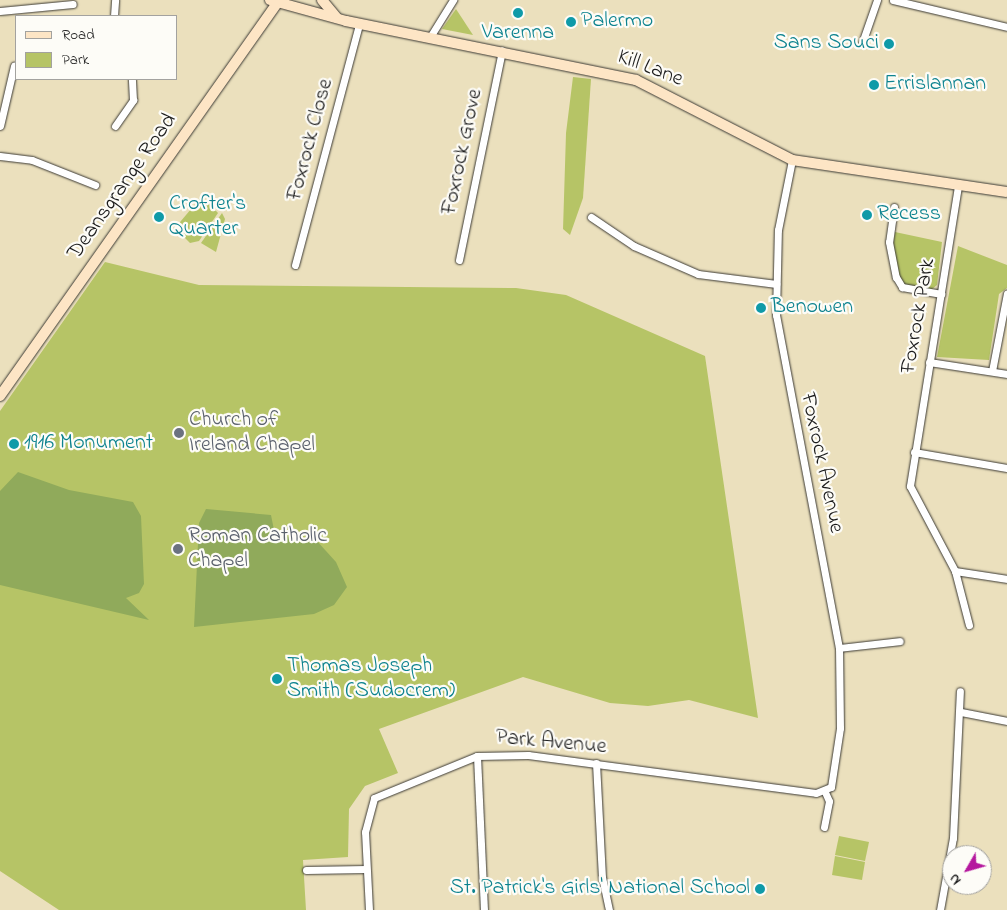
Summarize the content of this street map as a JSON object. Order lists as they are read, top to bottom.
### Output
{
  "streets": {
    "main road": ["Kill Lane", "Deansgrange Road"],
    "street": [
      "Foxrock Close",
      "Foxrock Grove",
      "Foxrock Park",
      "Foxrock Avenue",
      "Park Avenue"
    ]
  },
  "crossings": [
    ["Kill Lane", "Foxrock Close"],
    ["Kill Lane", "Foxrock Grove"],
    ["Kill Lane", "Deansgrange Road"],
    ["Kill Lane", "Foxrock Park"],
    ["Kill Lane", "Foxrock Avenue"],
    ["Foxrock Avenue", "Park Avenue"]
  ],
  "places": [
    "Varenna",
    "Palermo",
    "Sans Souci",
    "Errislannan",
    "Recess",
    "Crofter's Quarter",
    "Benowen",
    "Church of Ireland Chapel",
    "1916 Monument",
    "Roman Catholic Chapel",
    "Thomas Joseph Smith (Sudocrem)",
    "St. Patrick's Girls' National School"
  ],
  "legend": ["Road", "Park"],
  "north": "bottom left"
}
